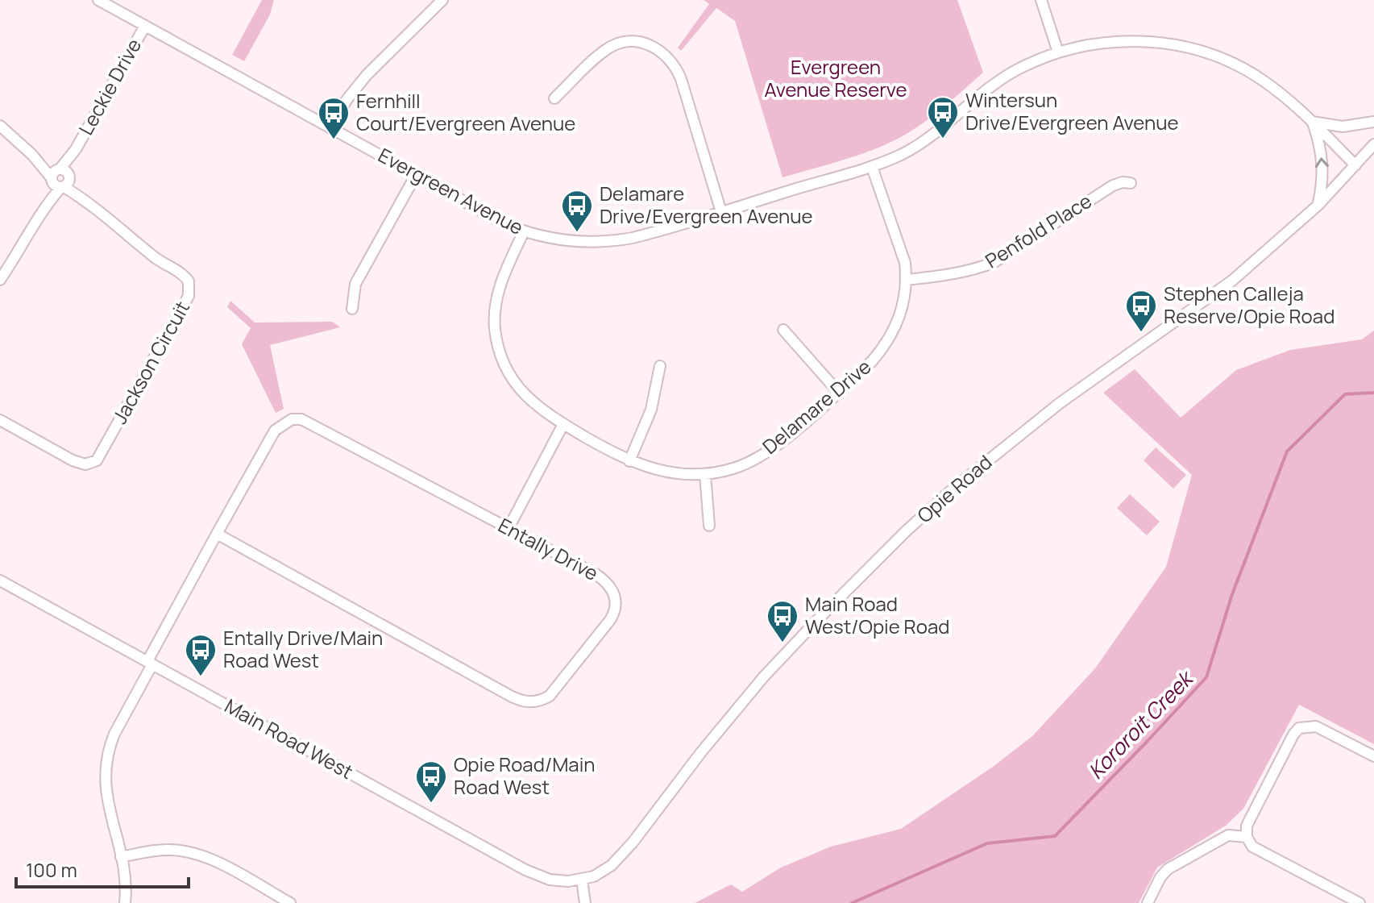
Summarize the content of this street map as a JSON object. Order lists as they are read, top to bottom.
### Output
{
  "streets": {
    "street": [
      "Leckie Drive",
      "Evergreen Avenue",
      "Penfold Place",
      "Jackson Circuit",
      "Delamare Drive",
      "Opie Road",
      "Entally Drive",
      "Main Road West"
    ]
  },
  "crossings": [
    ["Leckie Drive", "Evergreen Avenue"],
    ["Leckie Drive", "Jackson Circuit"],
    ["Evergreen Avenue", "Delamare Drive"],
    ["Evergreen Avenue", "Opie Road"],
    ["Penfold Place", "Delamare Drive"],
    ["Opie Road", "Main Road West"],
    ["Entally Drive", "Main Road West"]
  ],
  "water": ["Kororoit Creek"],
  "parks": ["Evergreen Avenue Reserve"],
  "places": {
    "bus stop": [
      "Wintersun Drive/Evergreen Avenue",
      "Fernhill Court/Evergreen Avenue",
      "Delamare Drive/Evergreen Avenue",
      "Stephen Calleja Reserve/Opie Road",
      "Main Road West/Opie Road",
      "Entally Drive/Main Road West",
      "Opie Road/Main Road West"
    ]
  },
  "scale_bar": "100 m"
}
